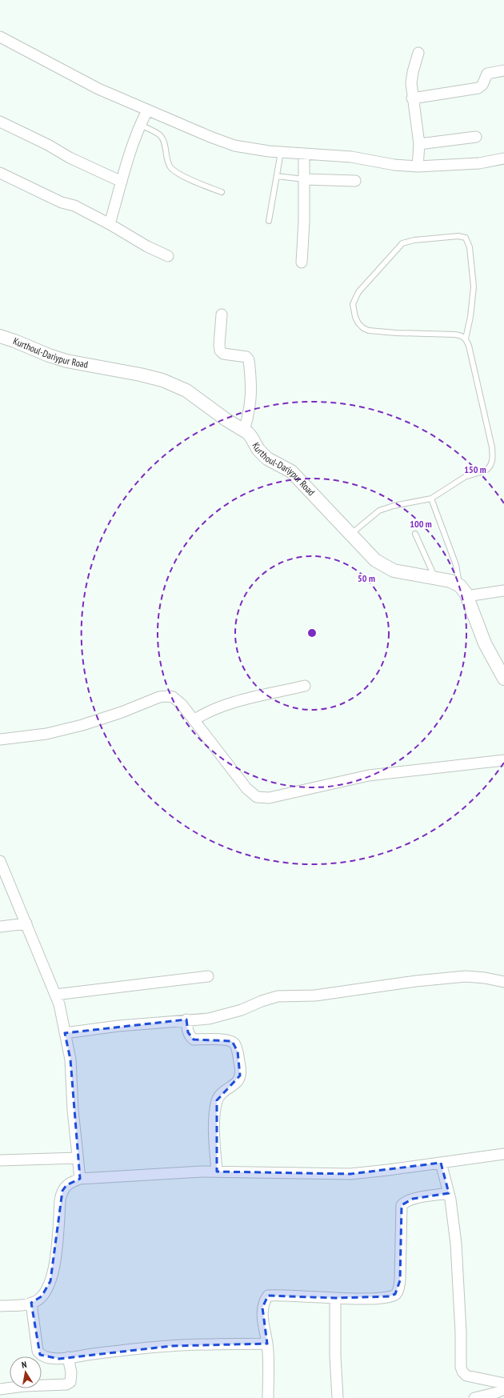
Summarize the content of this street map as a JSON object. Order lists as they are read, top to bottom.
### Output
{
  "streets": {
    "street": ["Kurthoul-Dariypur Road"]
  },
  "north": "top",
  "rings": ["150 m", "100 m", "50 m"]
}
